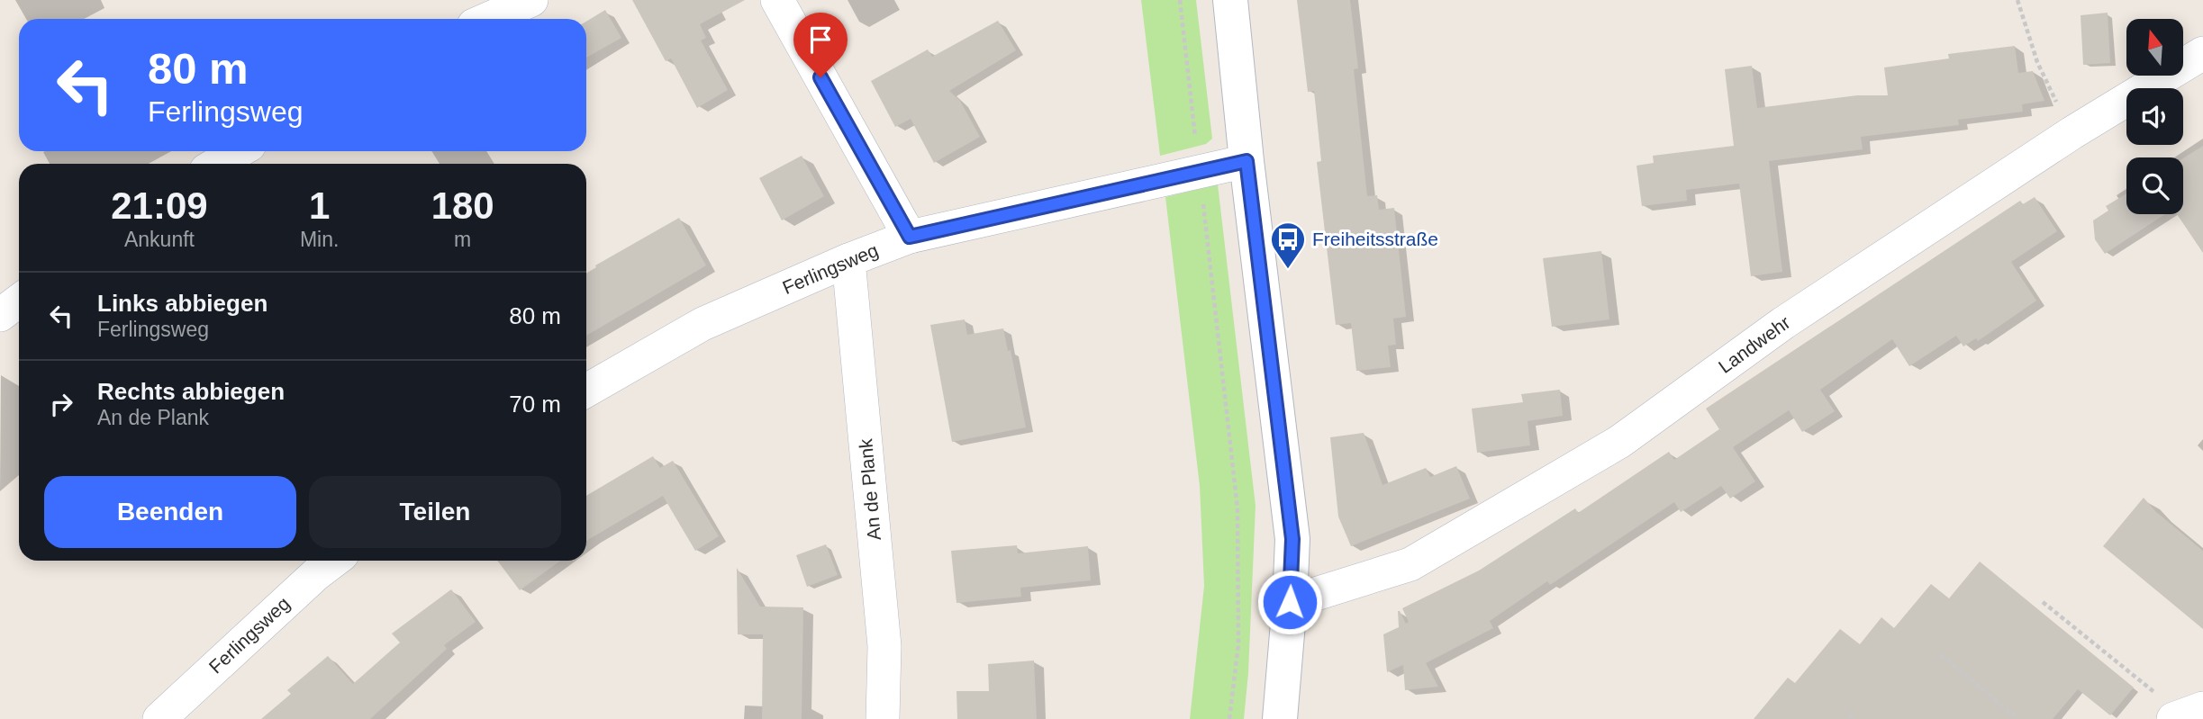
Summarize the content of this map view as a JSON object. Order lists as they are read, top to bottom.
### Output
{
  "streets": {
    "street": ["Ferlingsweg", "Landwehr", "An de Plank"]
  },
  "crossings": [
    ["Ferlingsweg", "An de Plank"]
  ],
  "places": {
    "bus stop": ["Freiheitsstraße"]
  },
  "north": "top",
  "page": {
    "turn": ["80 m", "Ferlingsweg"],
    "eta": [
      "21:09",
      "Ankunft",
      "1",
      "Min.",
      "180",
      "m"
    ],
    "list": [
      {
        "name": "Links abbiegen",
        "note": "Ferlingsweg",
        "value": "80 m"
      },
      {
        "name": "Rechts abbiegen",
        "note": "An de Plank",
        "value": "70 m"
      }
    ],
    "buttons": ["Beenden", "Teilen"]
  }
}
